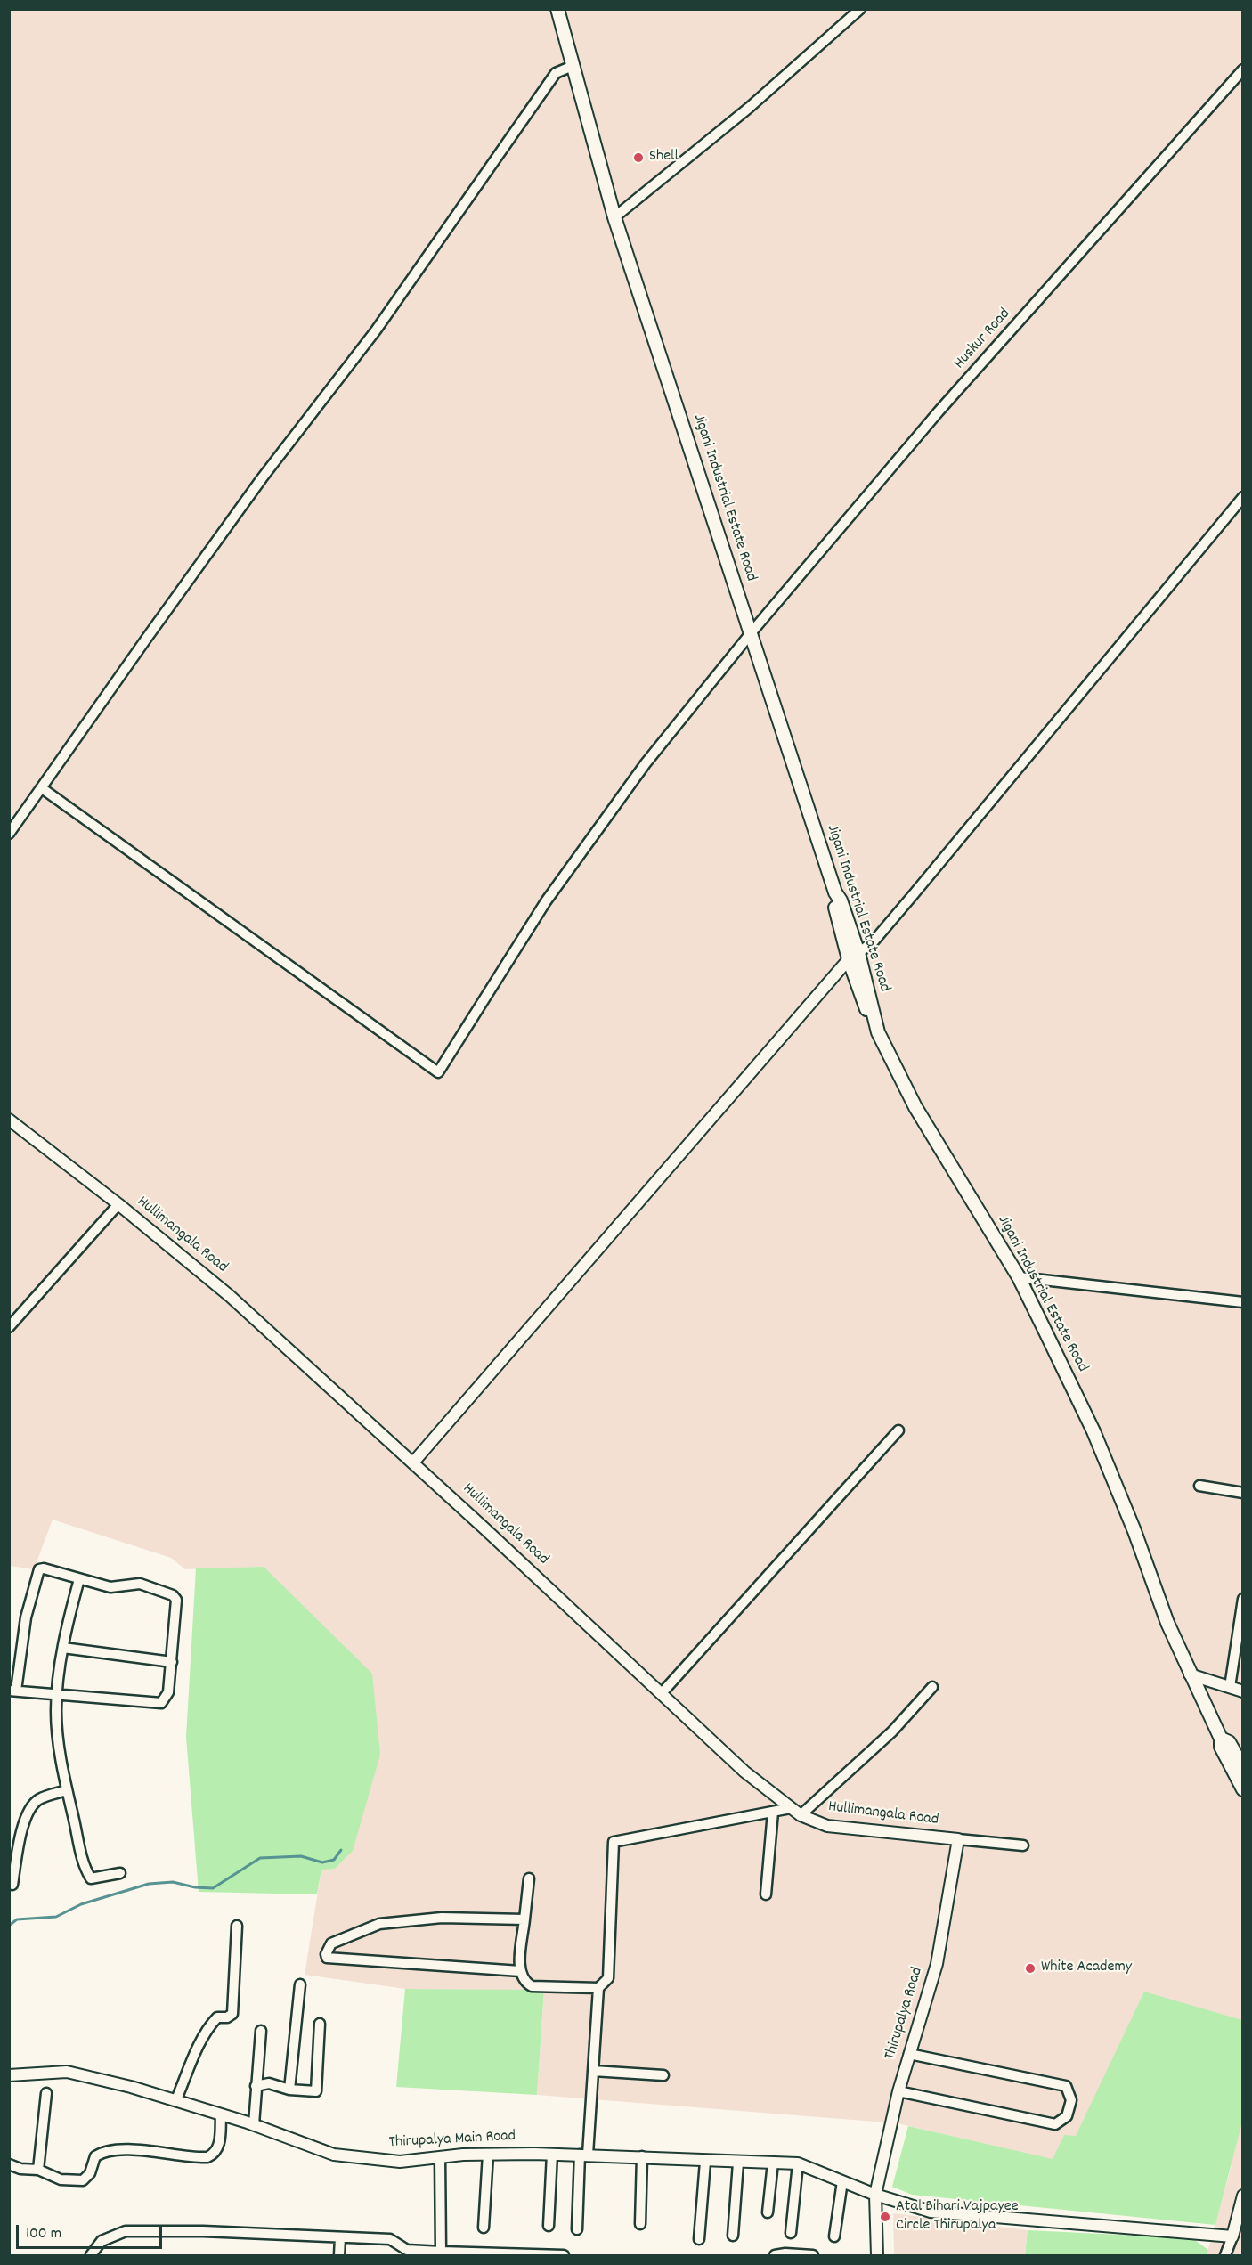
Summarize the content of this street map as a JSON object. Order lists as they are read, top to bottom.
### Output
{
  "streets": {
    "main road": ["Jigani Industrial Estate Road"],
    "street": [
      "Huskur Road",
      "Hullimangala Road",
      "Thirupalya Road",
      "Thirupalya Main Road"
    ]
  },
  "crossings": [
    ["Huskur Road", "Jigani Industrial Estate Road"],
    ["Hullimangala Road", "Thirupalya Road"],
    ["Thirupalya Road", "Thirupalya Main Road"]
  ],
  "places": ["Shell", "White Academy", "Atal Bihari Vajpayee Circle Thirupalya"],
  "scale_bar": "100 m"
}
